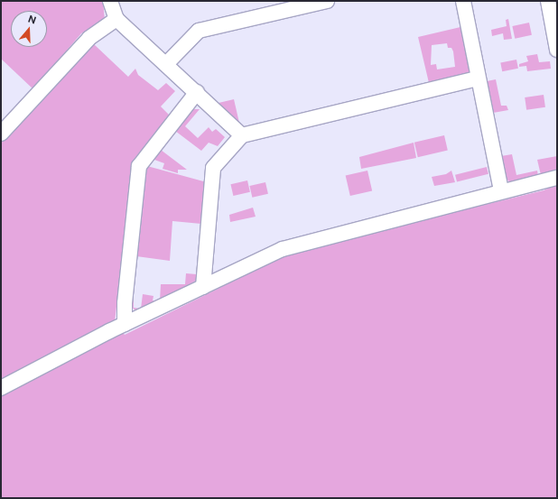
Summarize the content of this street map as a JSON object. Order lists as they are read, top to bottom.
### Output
{
  "north": "top"
}
